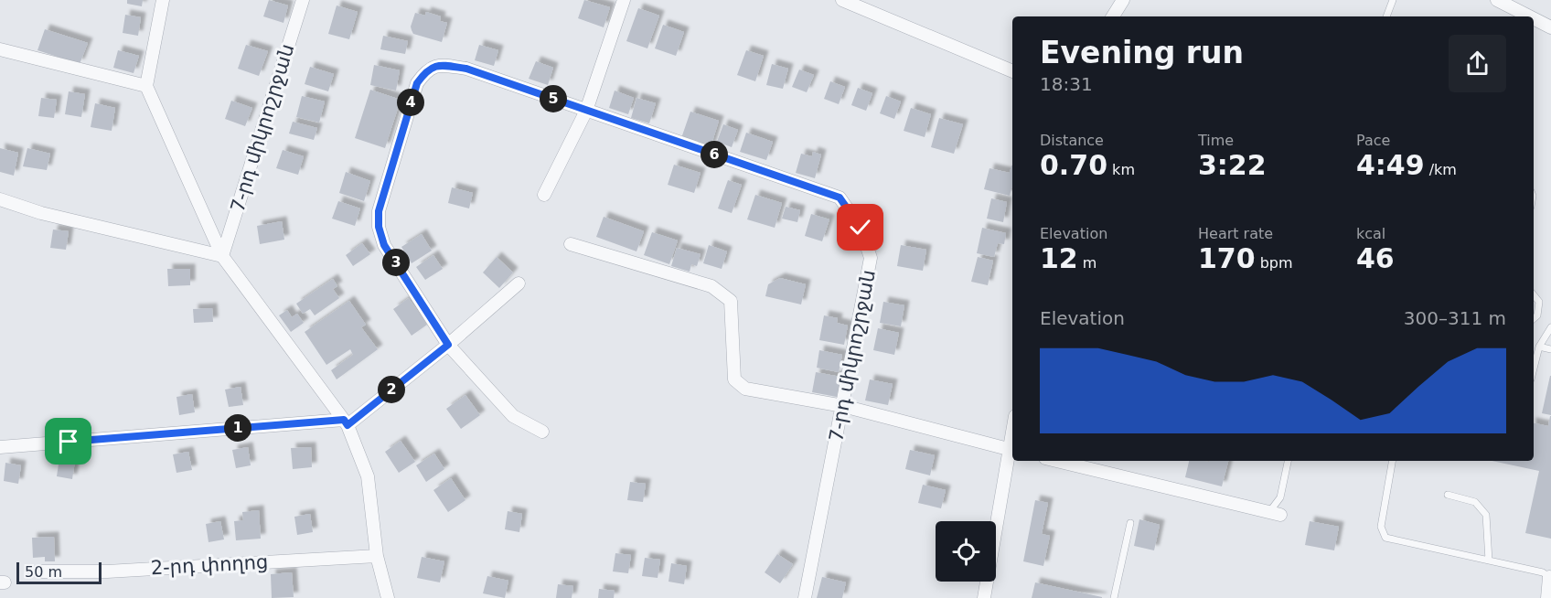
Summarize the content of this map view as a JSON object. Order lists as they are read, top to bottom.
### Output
{
  "streets": {
    "street": ["7-րդ միկրոշրջան", "2-րդ փողոց"]
  },
  "crossings": [
    ["7-րդ միկրոշրջան", "2-րդ փողոց"]
  ],
  "scale_bar": "50 m",
  "page": {
    "heading": ["Evening run", "18:31"],
    "pins": [
      "5",
      "4",
      "6",
      "3",
      "2",
      "1"
    ],
    "stats": [
      ["Distance", "0.70 km"],
      ["Time", "3:22"],
      ["Pace", "4:49 /km"],
      ["Elevation", "12 m"],
      ["Heart rate", "170 bpm"],
      ["kcal", "46"]
    ],
    "chart": ["Elevation", "300–311 m"],
    "scale": "50 m"
  }
}
